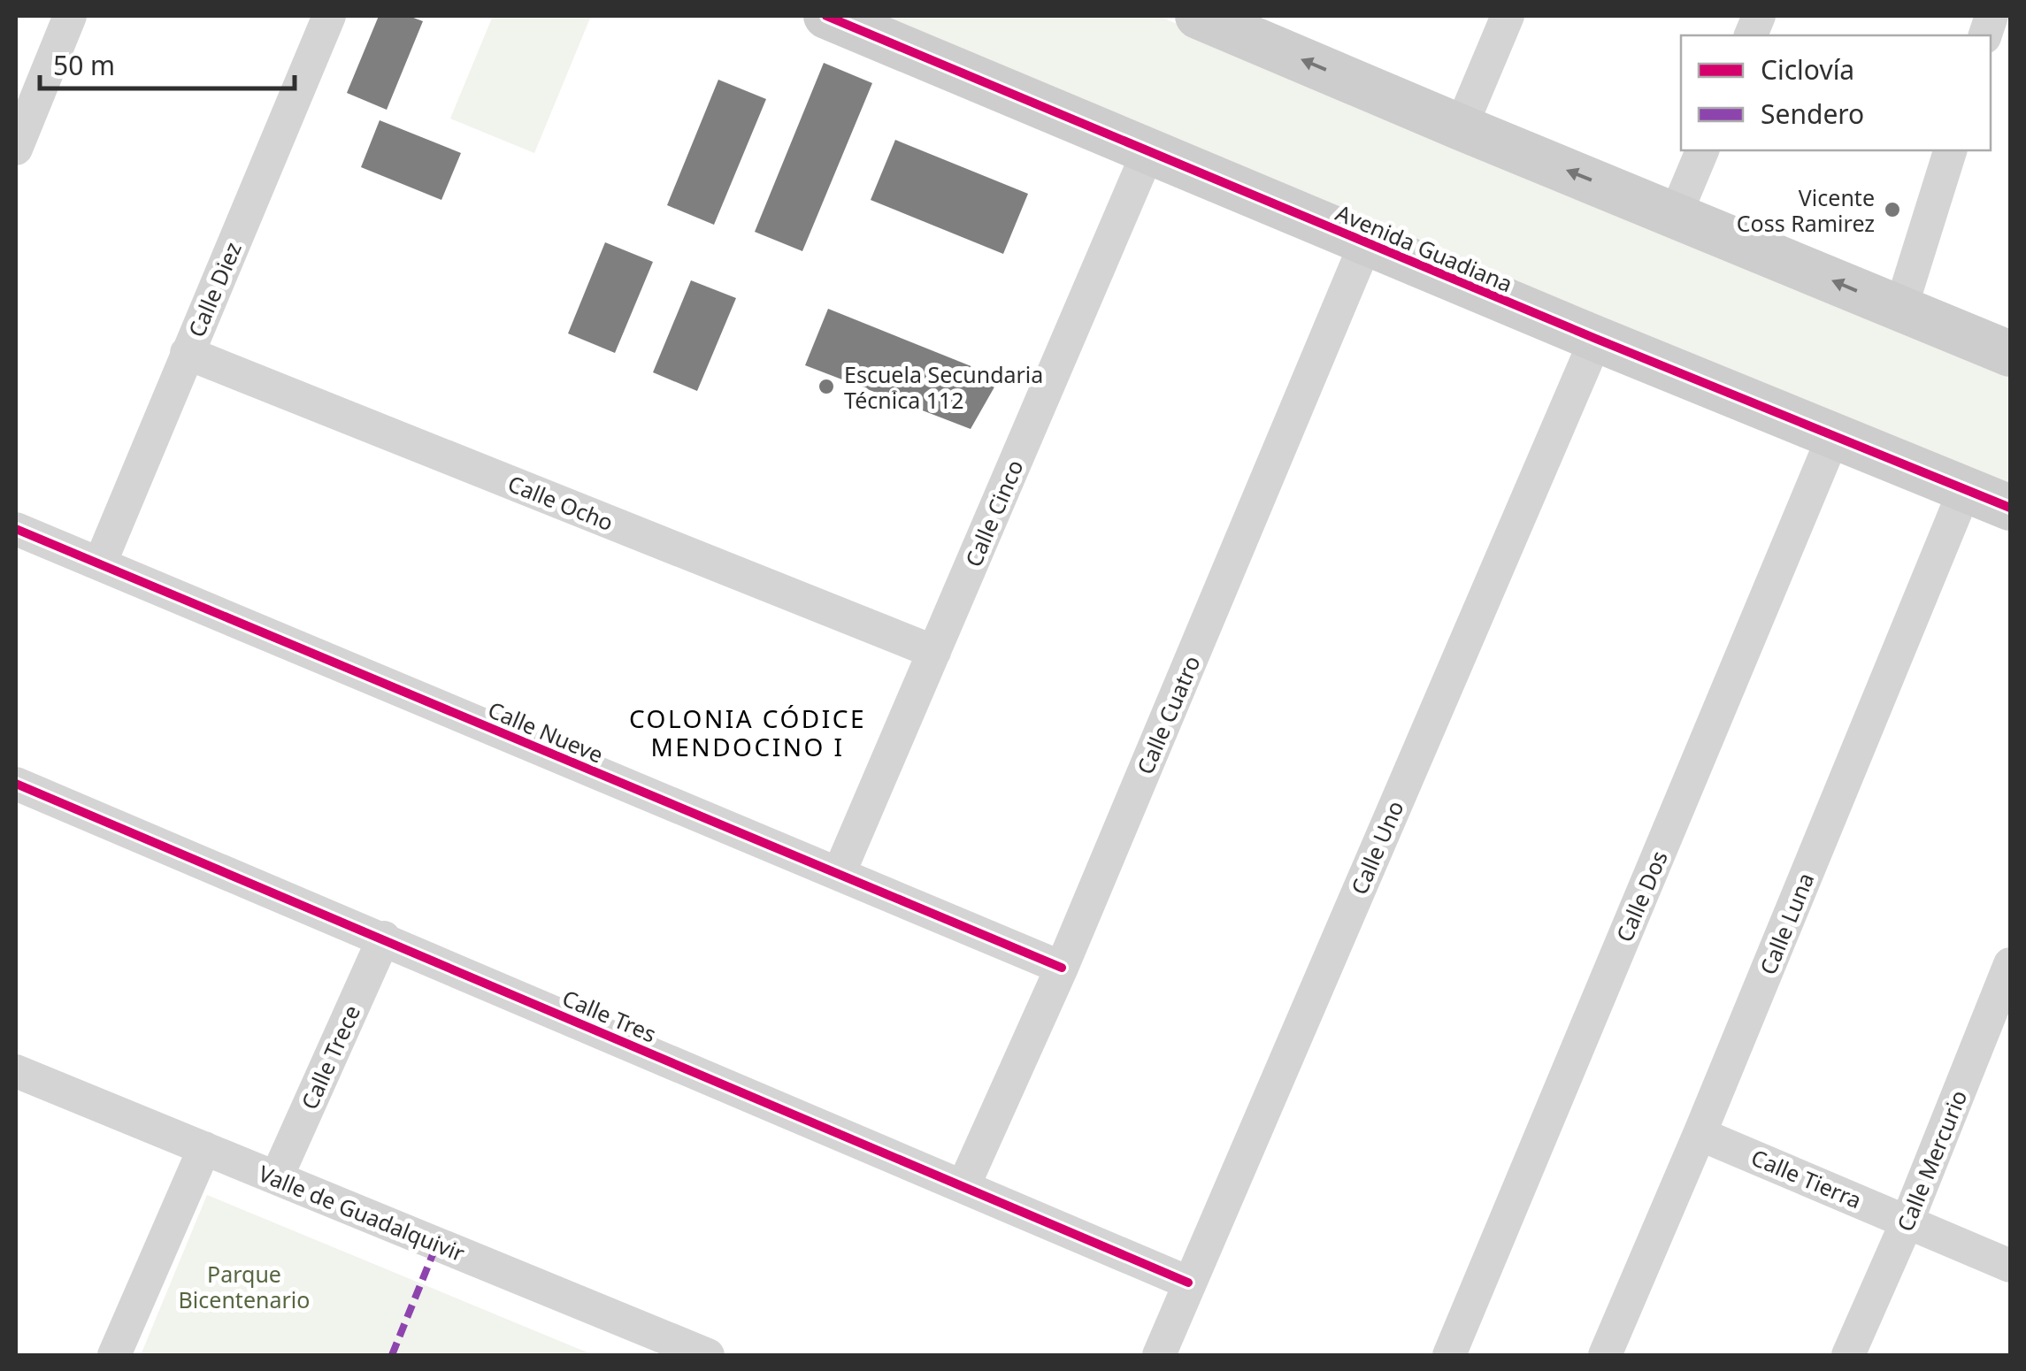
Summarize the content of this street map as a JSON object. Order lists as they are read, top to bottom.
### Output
{
  "streets": {
    "street": [
      "Avenida Guadiana",
      "Calle Diez",
      "Calle Ocho",
      "Calle Cinco",
      "Calle Cuatro",
      "Calle Nueve",
      "Calle Uno",
      "Calle Dos",
      "Calle Luna",
      "Calle Tres",
      "Calle Trece",
      "Calle Mercurio",
      "Calle Tierra",
      "Valle de Guadalquivir"
    ]
  },
  "crossings": [
    ["Avenida Guadiana", "Calle Cinco"],
    ["Avenida Guadiana", "Calle Cuatro"],
    ["Avenida Guadiana", "Calle Uno"],
    ["Avenida Guadiana", "Calle Dos"],
    ["Avenida Guadiana", "Calle Luna"],
    ["Calle Diez", "Calle Ocho"],
    ["Calle Diez", "Calle Nueve"],
    ["Calle Ocho", "Calle Cinco"],
    ["Calle Cinco", "Calle Nueve"],
    ["Calle Cuatro", "Calle Nueve"],
    ["Calle Cuatro", "Calle Tres"],
    ["Calle Uno", "Calle Tres"],
    ["Calle Luna", "Calle Tierra"],
    ["Calle Tres", "Calle Trece"],
    ["Calle Trece", "Valle de Guadalquivir"],
    ["Calle Mercurio", "Calle Tierra"]
  ],
  "districts": ["COLONIA CÓDICE MENDOCINO I"],
  "parks": ["Parque Bicentenario"],
  "places": ["Vicente Coss Ramirez", "Escuela Secundaria Técnica 112"],
  "legend": ["Ciclovía", "Sendero"],
  "scale_bar": "50 m"
}
